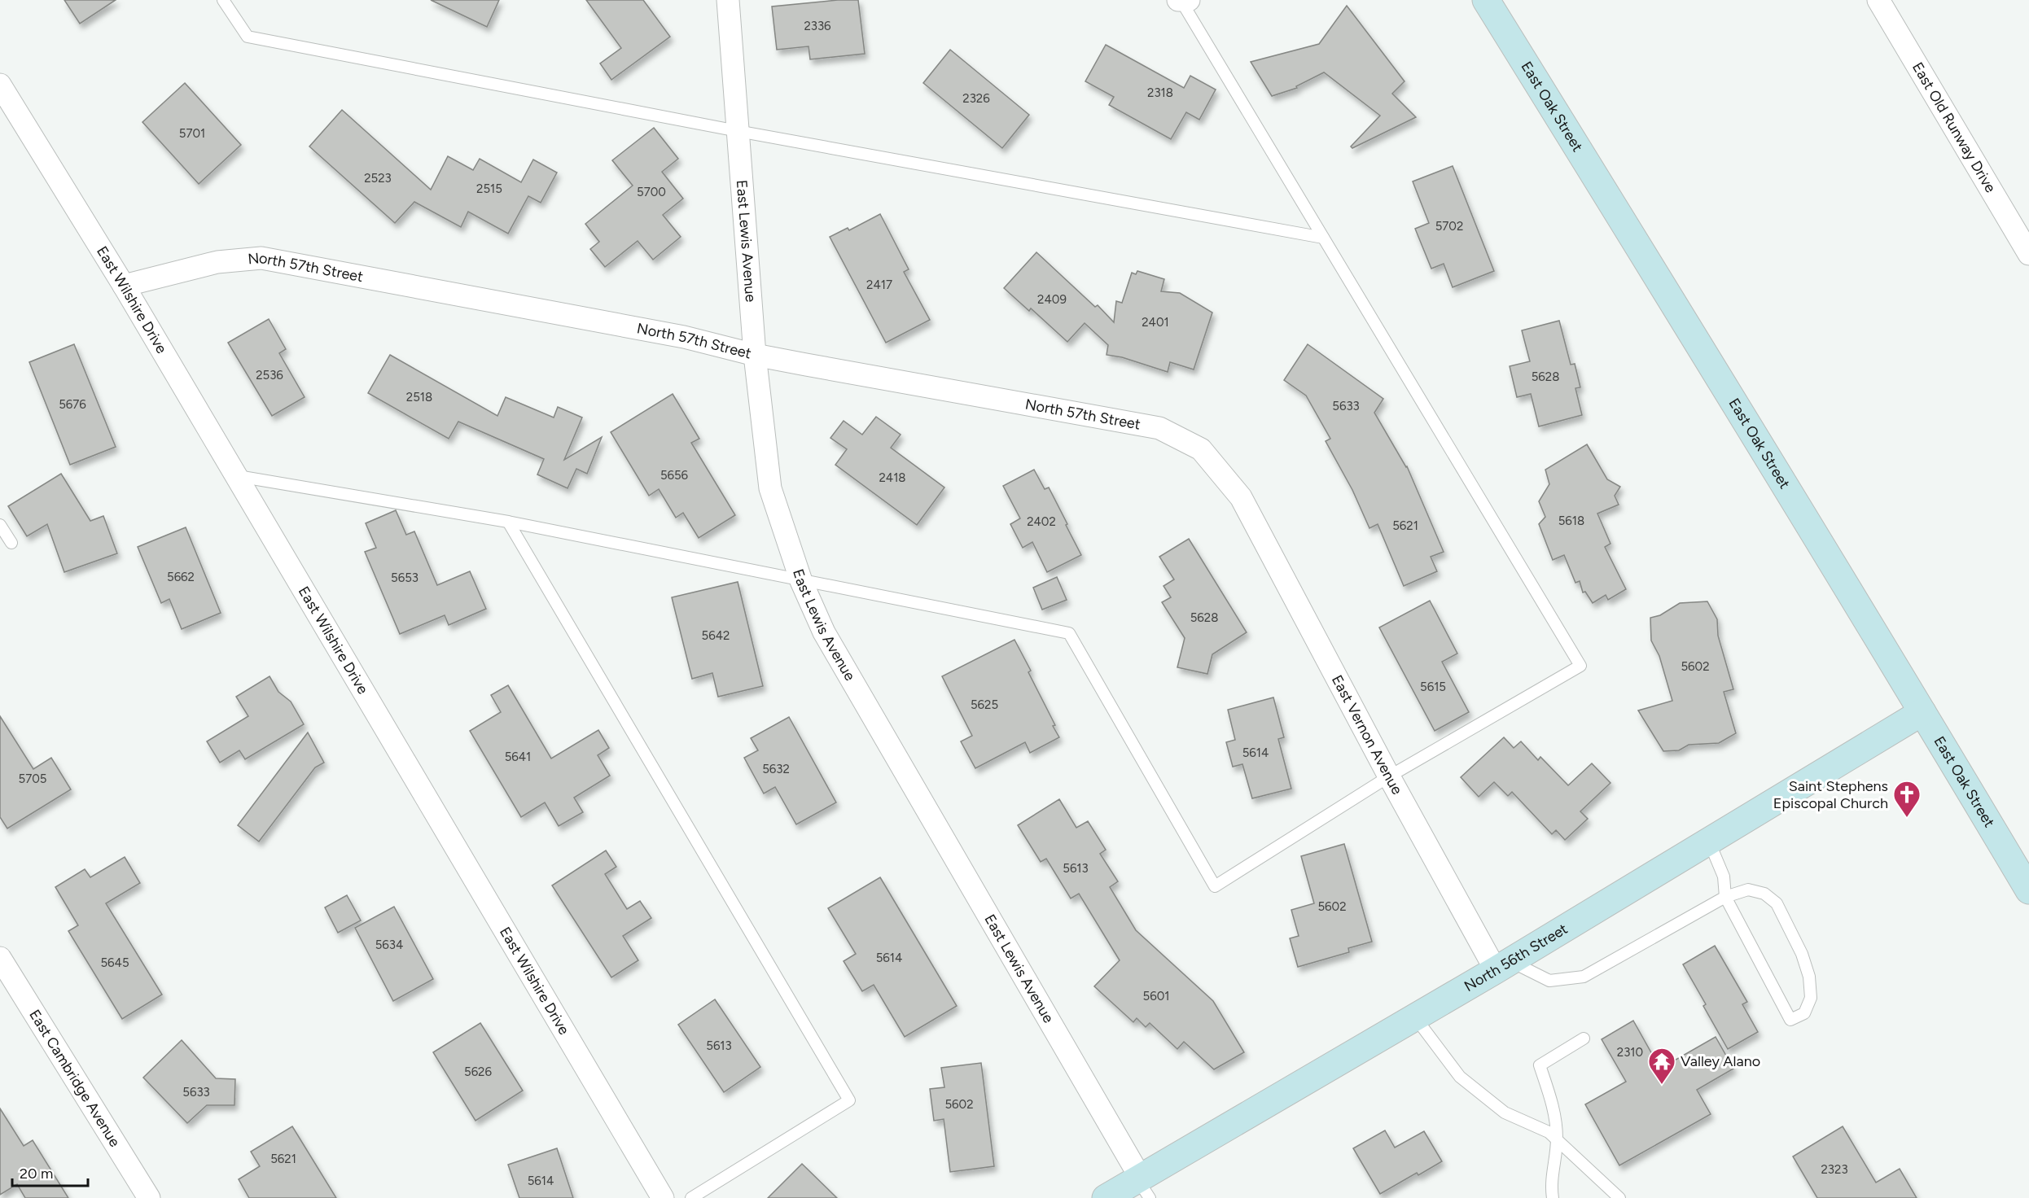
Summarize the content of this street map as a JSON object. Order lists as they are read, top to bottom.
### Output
{
  "streets": {
    "street": [
      "East Oak Street",
      "East Old Runway Drive",
      "East Lewis Avenue",
      "North 57th Street",
      "East Wilshire Drive",
      "East Vernon Avenue",
      "North 56th Street",
      "East Cambridge Avenue"
    ]
  },
  "crossings": [
    ["East Oak Street", "North 56th Street"],
    ["East Lewis Avenue", "North 57th Street"],
    ["East Lewis Avenue", "North 56th Street"],
    ["North 57th Street", "East Wilshire Drive"],
    ["North 57th Street", "East Vernon Avenue"],
    ["East Vernon Avenue", "North 56th Street"]
  ],
  "places": {
    "church": ["Saint Stephens Episcopal Church"],
    "temple": ["Valley Alano"]
  },
  "house_numbers": [
    "2336",
    "2318",
    "2326",
    "5701",
    "2523",
    "2515",
    "5700",
    "5702",
    "2417",
    "2409",
    "2401",
    "2536",
    "5628",
    "2518",
    "5676",
    "5633",
    "5656",
    "2418",
    "5618",
    "2402",
    "5621",
    "5662",
    "5653",
    "5628",
    "5642",
    "5602",
    "5615",
    "5625",
    "5614",
    "5641",
    "5632",
    "5705",
    "5613",
    "5602",
    "5634",
    "5614",
    "5645",
    "5601",
    "5613",
    "2310",
    "5626",
    "5633",
    "5602",
    "5621",
    "2323",
    "5614"
  ],
  "scale_bar": "20 m"
}
